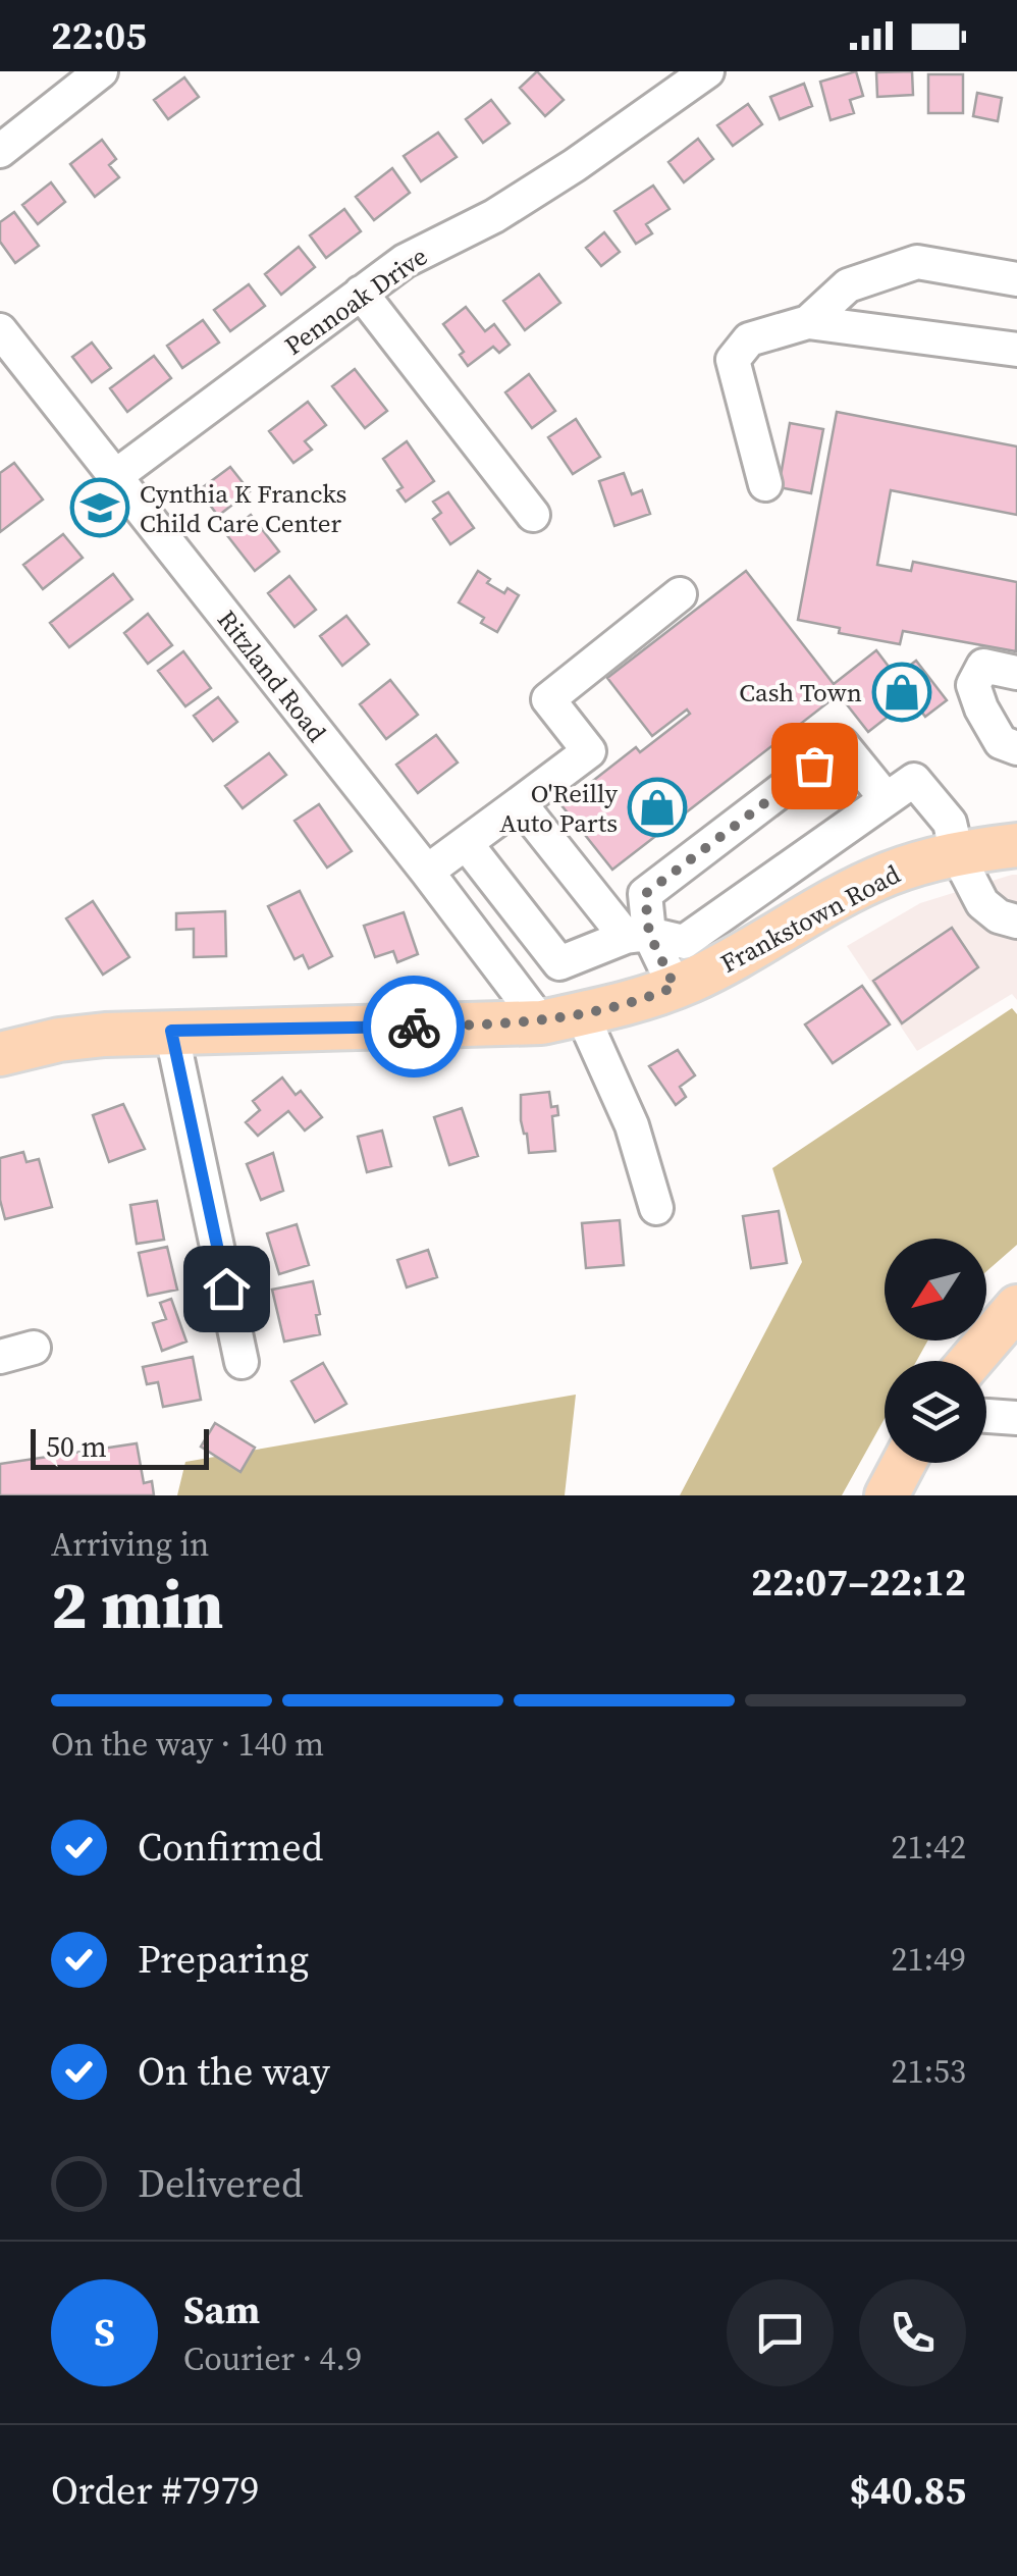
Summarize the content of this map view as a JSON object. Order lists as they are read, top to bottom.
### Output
{
  "streets": {
    "main road": ["Frankstown Road"],
    "street": ["Pennoak Drive", "Ritzland Road"]
  },
  "crossings": [
    ["Pennoak Drive", "Ritzland Road"],
    ["Ritzland Road", "Frankstown Road"]
  ],
  "places": {
    "school or university": ["Cynthia K Francks Child Care Center"],
    "shop": ["Cash Town", "O'Reilly Auto Parts"]
  },
  "scale_bar": "50 m",
  "north": "bottom left",
  "page": {
    "status": "22:05",
    "scale": "50 m",
    "heading": ["2 min", "Arriving in", "22:07–22:12"],
    "panel": [
      "Sam",
      "Courier · 4.9",
      "Order #7979",
      "$40.85"
    ],
    "bar": "On the way · 140 m",
    "list": [
      ["Confirmed", "21:42"],
      ["Preparing", "21:49"],
      ["On the way", "21:53"],
      "Delivered"
    ],
    "round": "S"
  }
}
